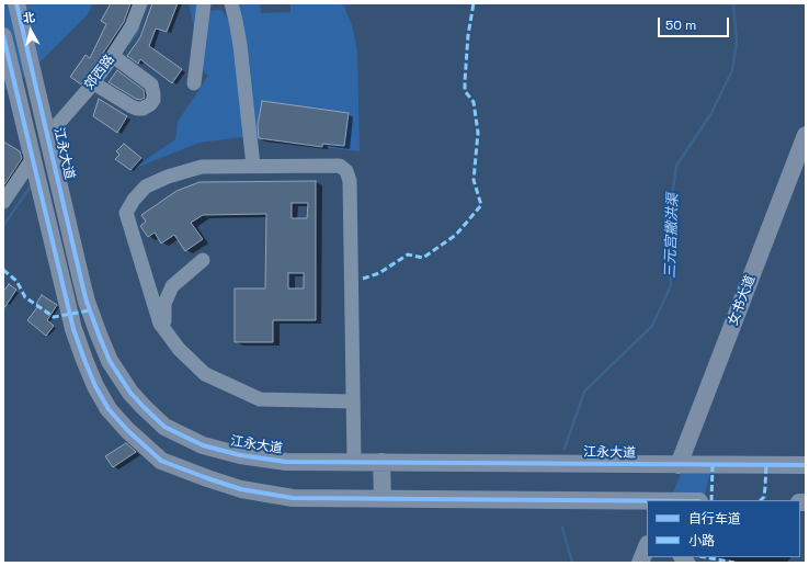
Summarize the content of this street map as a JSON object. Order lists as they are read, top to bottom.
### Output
{
  "streets": {
    "main road": ["江永大道", "女书大道"],
    "street": ["郊西路"]
  },
  "crossings": [
    ["郊西路", "江永大道"],
    ["江永大道", "女书大道"]
  ],
  "water": ["三元宫撇洪渠"],
  "legend": ["自行车道", "小路"],
  "scale_bar": "50 m",
  "north": "top"
}
